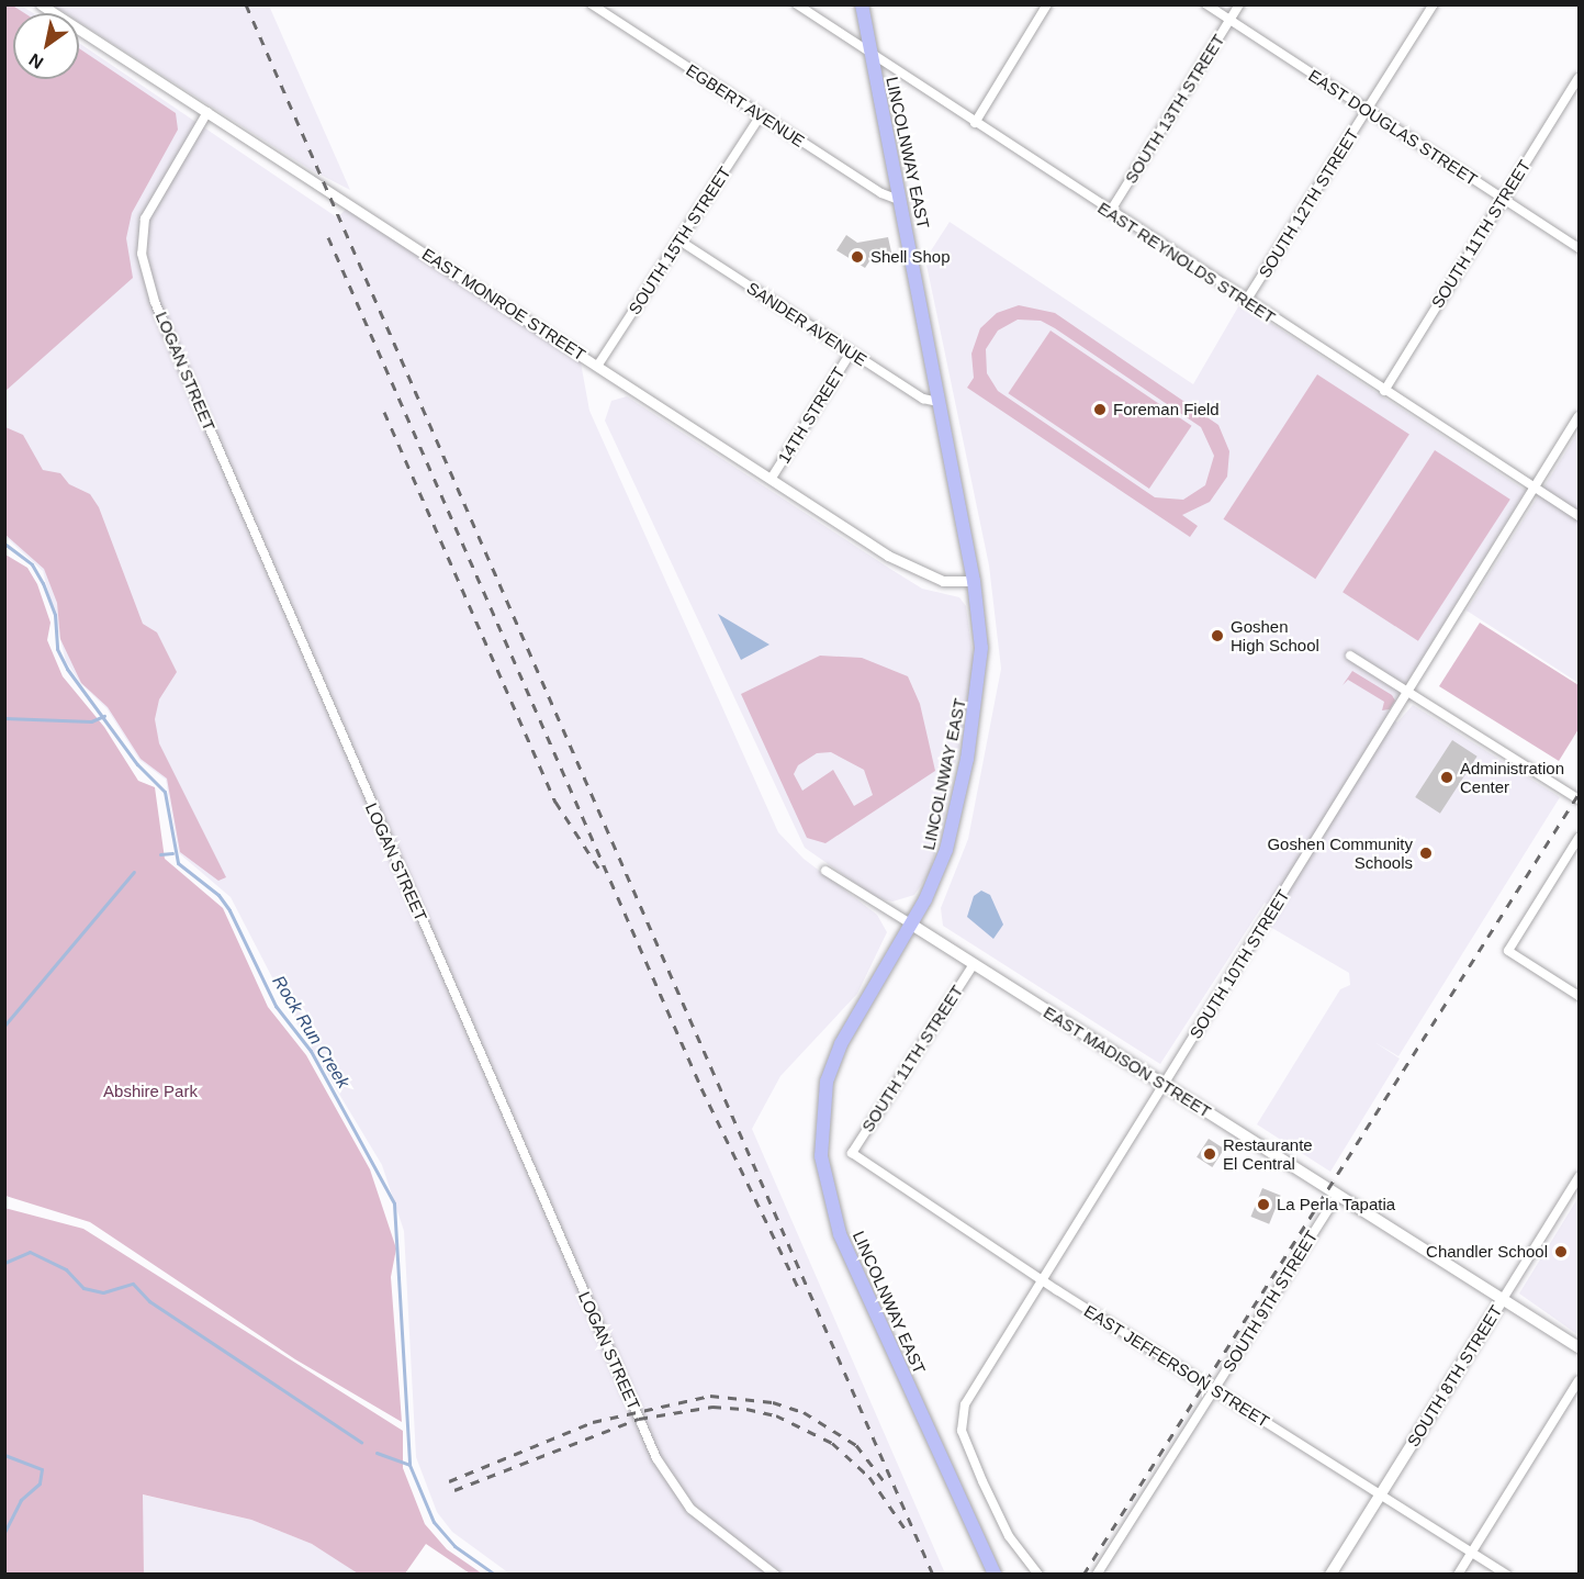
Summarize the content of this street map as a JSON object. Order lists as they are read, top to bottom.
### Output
{
  "streets": {
    "highway": ["LINCOLNWAY EAST"],
    "main road": ["EAST MADISON STREET", "SOUTH 8TH STREET"],
    "street": [
      "EGBERT AVENUE",
      "SOUTH 13TH STREET",
      "EAST DOUGLAS STREET",
      "SOUTH 12TH STREET",
      "SOUTH 11TH STREET",
      "SOUTH 15TH STREET",
      "EAST REYNOLDS STREET",
      "EAST MONROE STREET",
      "SANDER AVENUE",
      "LOGAN STREET",
      "14TH STREET",
      "SOUTH 10TH STREET",
      "SOUTH 9TH STREET",
      "EAST JEFFERSON STREET"
    ]
  },
  "crossings": [
    ["EGBERT AVENUE", "LINCOLNWAY EAST"],
    ["EGBERT AVENUE", "SOUTH 15TH STREET"],
    ["SOUTH 13TH STREET", "EAST DOUGLAS STREET"],
    ["SOUTH 13TH STREET", "EAST REYNOLDS STREET"],
    ["EAST DOUGLAS STREET", "SOUTH 12TH STREET"],
    ["EAST DOUGLAS STREET", "SOUTH 11TH STREET"],
    ["LINCOLNWAY EAST", "EAST REYNOLDS STREET"],
    ["LINCOLNWAY EAST", "EAST MONROE STREET"],
    ["LINCOLNWAY EAST", "SANDER AVENUE"],
    ["LINCOLNWAY EAST", "EAST MADISON STREET"],
    ["SOUTH 12TH STREET", "EAST REYNOLDS STREET"],
    ["SOUTH 11TH STREET", "EAST REYNOLDS STREET"],
    ["SOUTH 11TH STREET", "EAST MADISON STREET"],
    ["SOUTH 11TH STREET", "EAST JEFFERSON STREET"],
    ["SOUTH 15TH STREET", "EAST MONROE STREET"],
    ["SOUTH 15TH STREET", "SANDER AVENUE"],
    ["EAST REYNOLDS STREET", "SOUTH 10TH STREET"],
    ["EAST MONROE STREET", "LOGAN STREET"],
    ["EAST MONROE STREET", "14TH STREET"],
    ["SANDER AVENUE", "14TH STREET"],
    ["SOUTH 10TH STREET", "EAST MADISON STREET"],
    ["SOUTH 10TH STREET", "EAST JEFFERSON STREET"],
    ["EAST MADISON STREET", "SOUTH 9TH STREET"],
    ["EAST MADISON STREET", "SOUTH 8TH STREET"],
    ["SOUTH 9TH STREET", "EAST JEFFERSON STREET"],
    ["EAST JEFFERSON STREET", "SOUTH 8TH STREET"]
  ],
  "water": ["Rock Run Creek"],
  "parks": ["Abshire Park"],
  "places": [
    "Shell Shop",
    "Foreman Field",
    "Goshen High School",
    "Administration Center",
    "Goshen Community Schools",
    "Restaurante El Central",
    "La Perla Tapatia",
    "Chandler School"
  ],
  "north": "bottom left"
}
